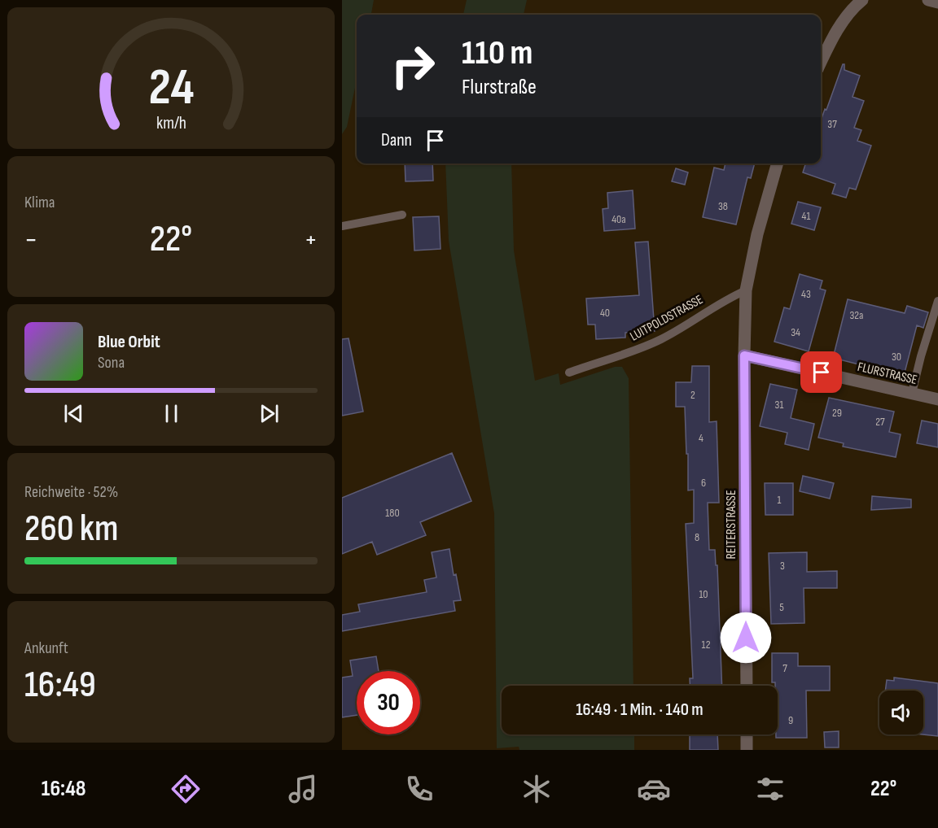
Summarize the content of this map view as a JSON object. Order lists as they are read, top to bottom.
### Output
{
  "streets": {
    "street": ["FLURSTRASSE", "REITERSTRASSE"],
    "lane": ["LUITPOLDSTRASSE"]
  },
  "crossings": [
    ["FLURSTRASSE", "REITERSTRASSE"]
  ],
  "house_numbers": [
    "37",
    "38",
    "41",
    "40a",
    "43",
    "40",
    "32a",
    "34",
    "30",
    "2",
    "31",
    "29",
    "27",
    "4",
    "6",
    "1",
    "180",
    "8",
    "3",
    "10",
    "5",
    "12",
    "7",
    "9"
  ],
  "page": {
    "turn": ["110 m", "Flurstraße"],
    "then": "Dann",
    "tile": [
      "Klima",
      ["Reichweite · 52%", "260 km"],
      ["Ankunft", "16:49"]
    ],
    "heat": ["−", "22°", "+"],
    "song": ["Blue Orbit", "Sona"],
    "limit": "30",
    "trip": "16:49 · 1 Min. · 140 m",
    "tabs": ["16:48", "22°"],
    "gauge": ["24", "km/h"]
  }
}
